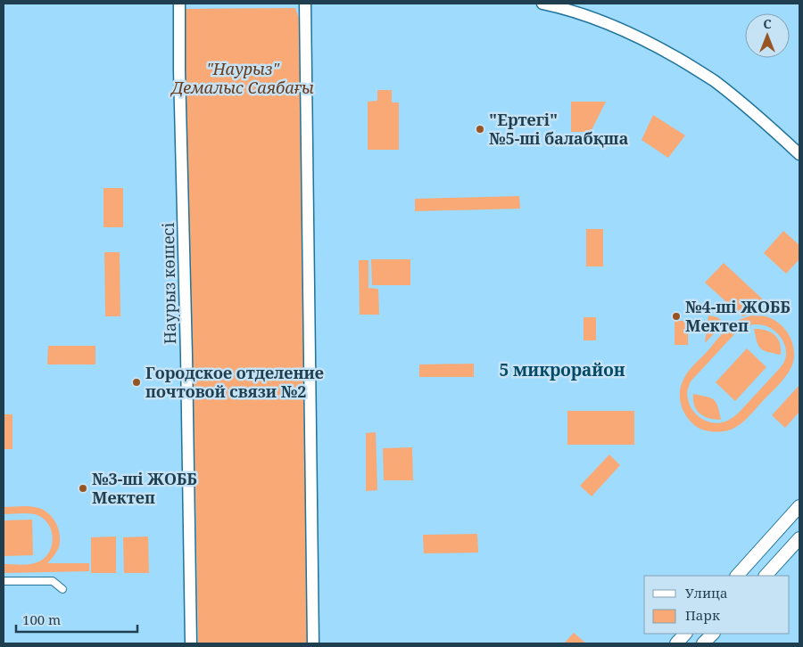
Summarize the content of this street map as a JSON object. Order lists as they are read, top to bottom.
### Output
{
  "streets": {
    "street": ["Наурыз көшесі"]
  },
  "districts": ["5 микрорайон"],
  "parks": ["\"Наурыз\" Демалыс Саябағы"],
  "places": [
    "\"Ертегі\" №5-ші балабқша",
    "№4-ші ЖОББ Мектеп",
    "Городское отделение почтовой связи №2",
    "№3-ші ЖОББ Мектеп"
  ],
  "legend": ["Улица", "Парк"],
  "scale_bar": "100 m",
  "north": "top"
}
